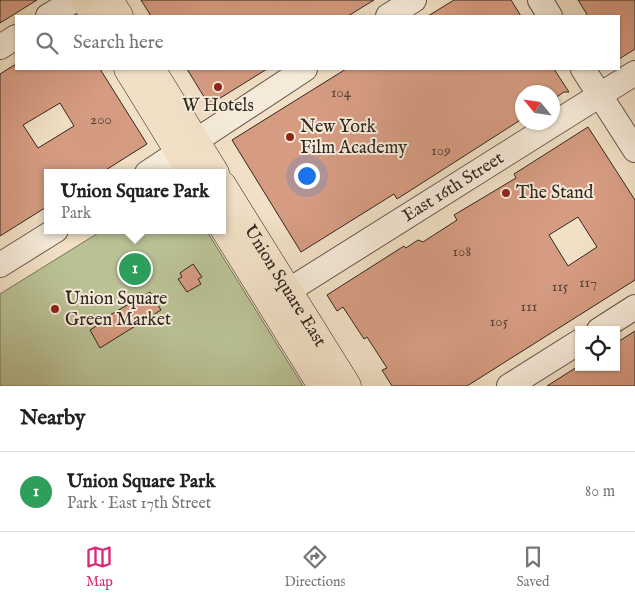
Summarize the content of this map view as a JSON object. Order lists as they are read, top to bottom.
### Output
{
  "streets": {
    "main road": ["Union Square East"],
    "street": ["East 16th Street"]
  },
  "crossings": [
    ["East 16th Street", "Union Square East"]
  ],
  "places": [
    "W Hotels",
    "New York Film Academy",
    "The Stand",
    "Union Square Green Market"
  ],
  "house_numbers": [
    "104",
    "200",
    "109",
    "108",
    "117",
    "115",
    "111",
    "105"
  ],
  "north": "top left",
  "page": {
    "search": "Search here",
    "popup": ["Union Square Park", "Park"],
    "pins": "1",
    "heading": "Nearby",
    "list": [
      {
        "mark": "1",
        "name": "Union Square Park",
        "note": "Park · East 17th Street",
        "value": "80 m"
      }
    ],
    "nav": ["Map", "Directions", "Saved"]
  }
}
